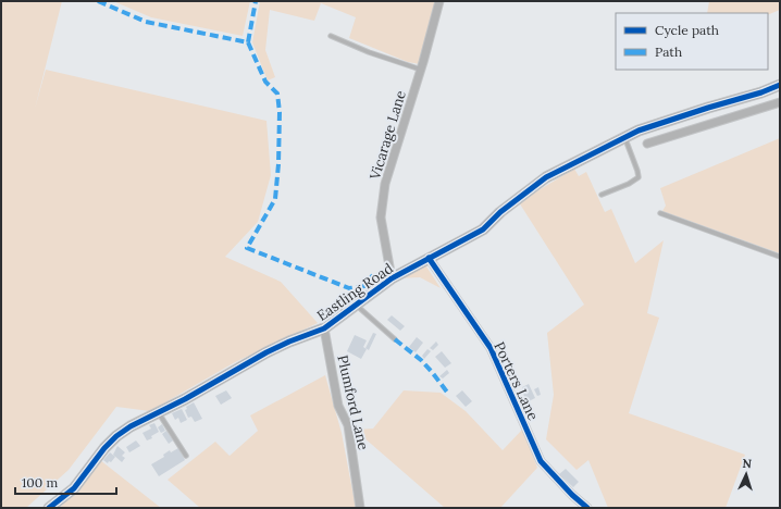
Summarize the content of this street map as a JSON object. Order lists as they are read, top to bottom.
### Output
{
  "streets": {
    "street": [
      "Vicarage Lane",
      "Eastling Road",
      "Porters Lane",
      "Plumford Lane"
    ]
  },
  "crossings": [
    ["Vicarage Lane", "Eastling Road"],
    ["Eastling Road", "Porters Lane"],
    ["Eastling Road", "Plumford Lane"]
  ],
  "legend": ["Cycle path", "Path"],
  "scale_bar": "100 m",
  "north": "top"
}
